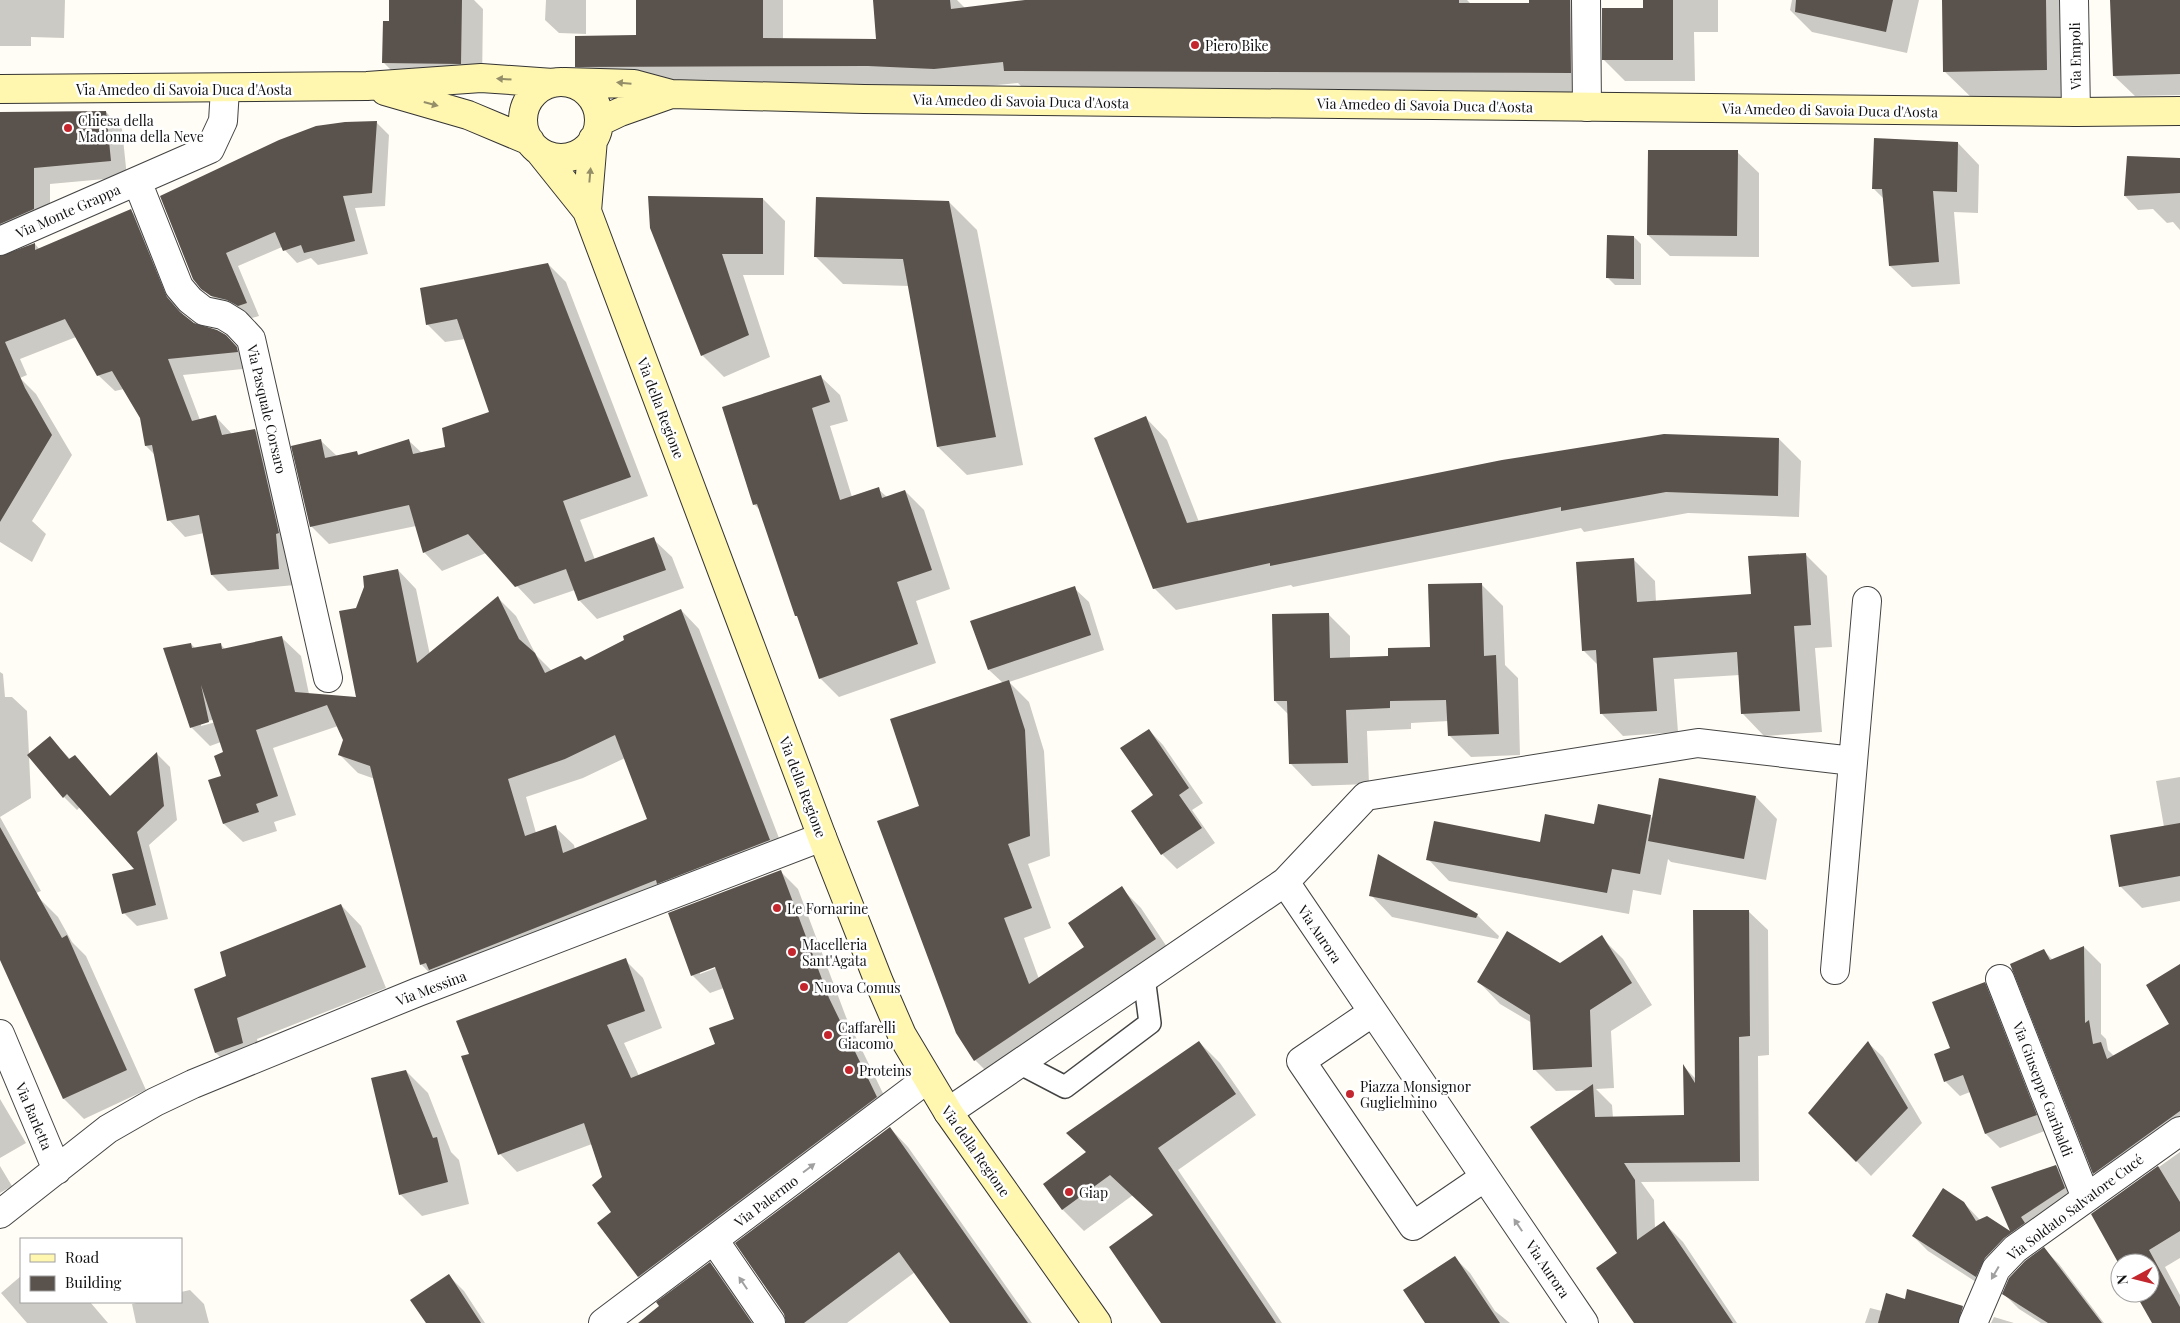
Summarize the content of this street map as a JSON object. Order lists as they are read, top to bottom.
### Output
{
  "streets": {
    "main road": ["Via Amedeo di Savoia Duca d'Aosta", "Via della Regione"],
    "street": [
      "Via Empoli",
      "Via Monte Grappa",
      "Via Pasquale Corsaro",
      "Via Aurora",
      "Via Messina",
      "Via Giuseppe Garibaldi",
      "Via Barletta",
      "Via Palermo",
      "Via Soldato Salvatore Cucé"
    ]
  },
  "crossings": [
    ["Via Empoli", "Via Amedeo di Savoia Duca d'Aosta"],
    ["Via Amedeo di Savoia Duca d'Aosta", "Via Monte Grappa"],
    ["Via Monte Grappa", "Via Pasquale Corsaro"],
    ["Via della Regione", "Via Messina"],
    ["Via della Regione", "Via Palermo"],
    ["Via Messina", "Via Barletta"],
    ["Via Giuseppe Garibaldi", "Via Soldato Salvatore Cucé"]
  ],
  "one_way": ["Via Palermo", "Via Soldato Salvatore Cucé"],
  "places": [
    "Piero Bike",
    "Chiesa della Madonna della Neve",
    "Le Fornarine",
    "Macelleria Sant'Agata",
    "Nuova Comus",
    "Caffarelli Giacomo",
    "Proteins",
    "Piazza Monsignor Guglielmino",
    "Giap"
  ],
  "legend": ["Road", "Building"],
  "north": "left"
}
